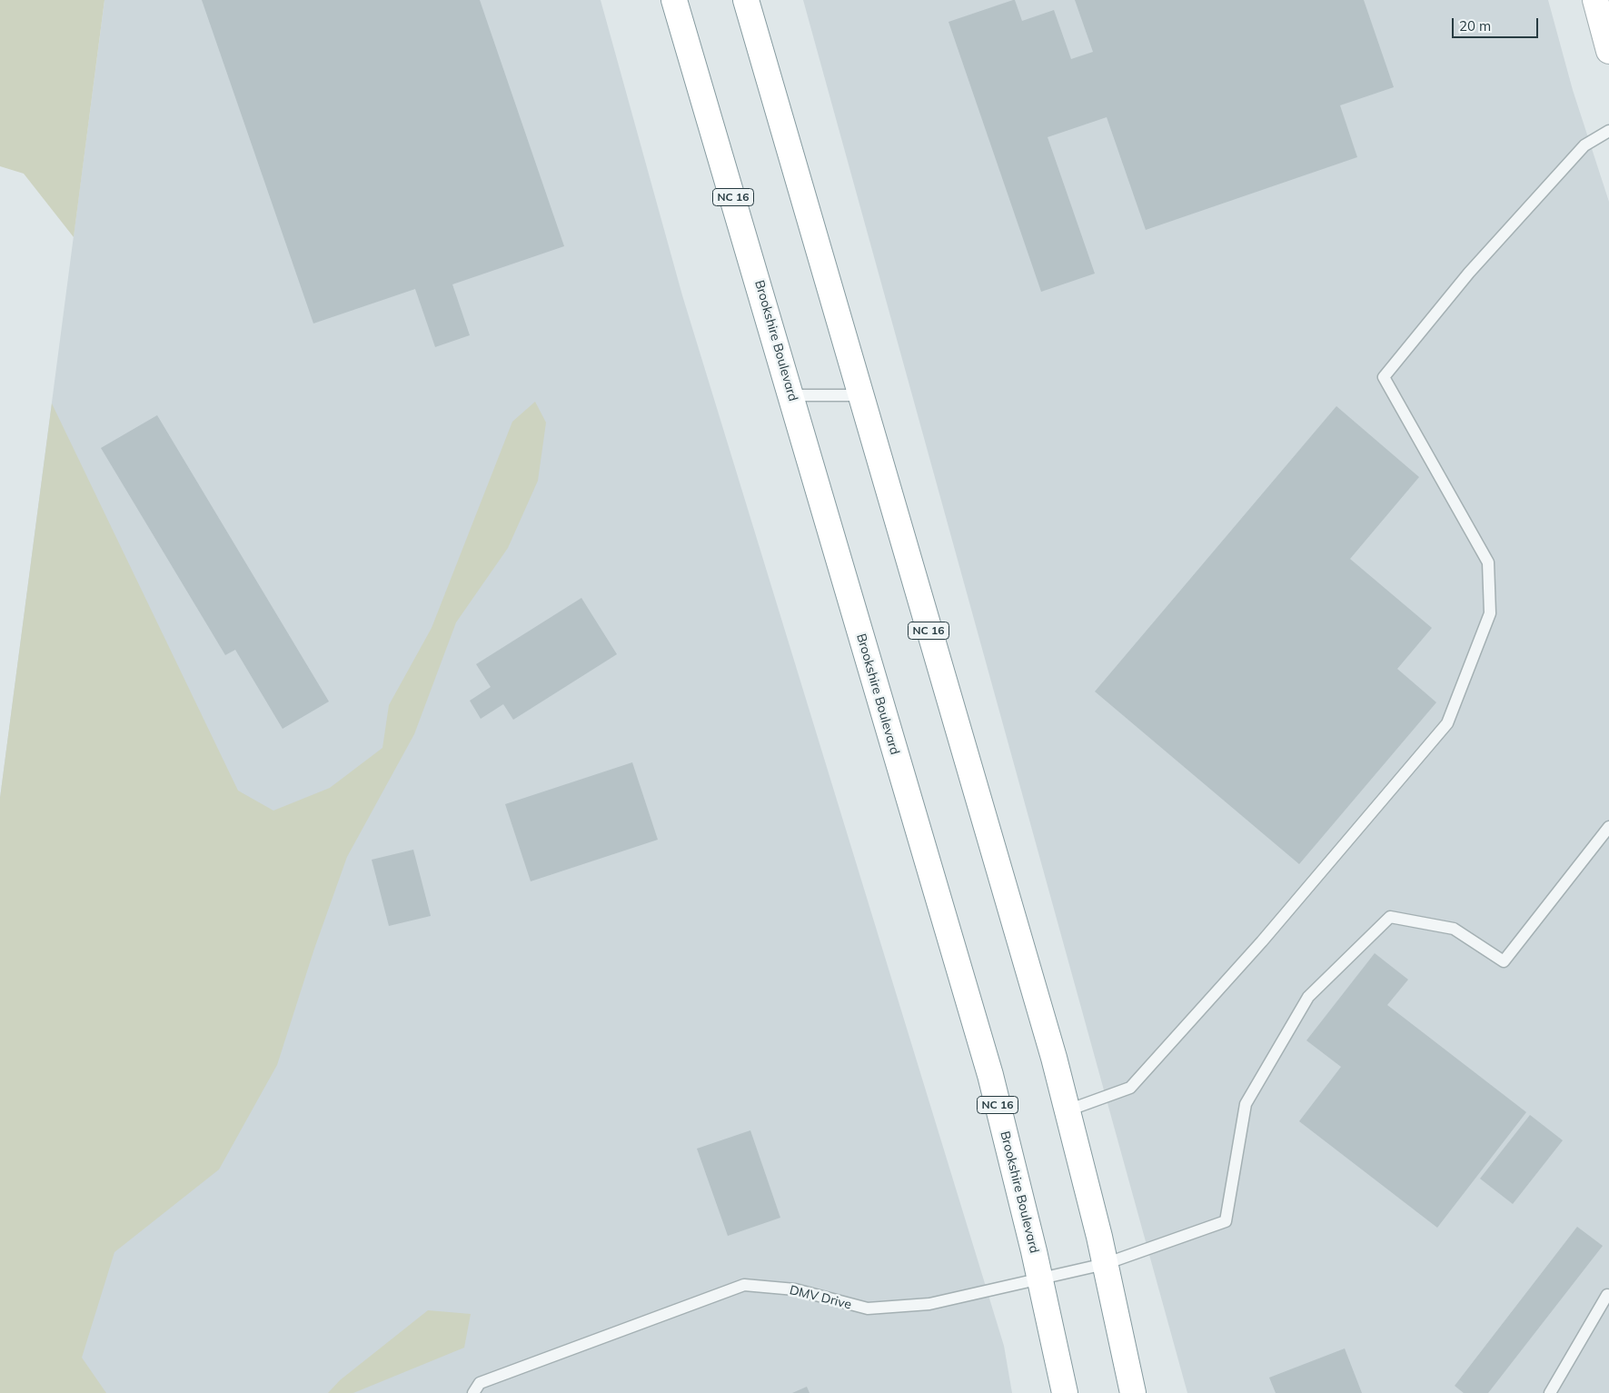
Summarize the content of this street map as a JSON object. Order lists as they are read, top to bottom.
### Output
{
  "streets": {
    "main road": ["NC 16", "Brookshire Boulevard"],
    "lane": ["DMV Drive"]
  },
  "crossings": [
    ["NC 16", "DMV Drive"],
    ["Brookshire Boulevard", "DMV Drive"]
  ],
  "scale_bar": "20 m"
}
